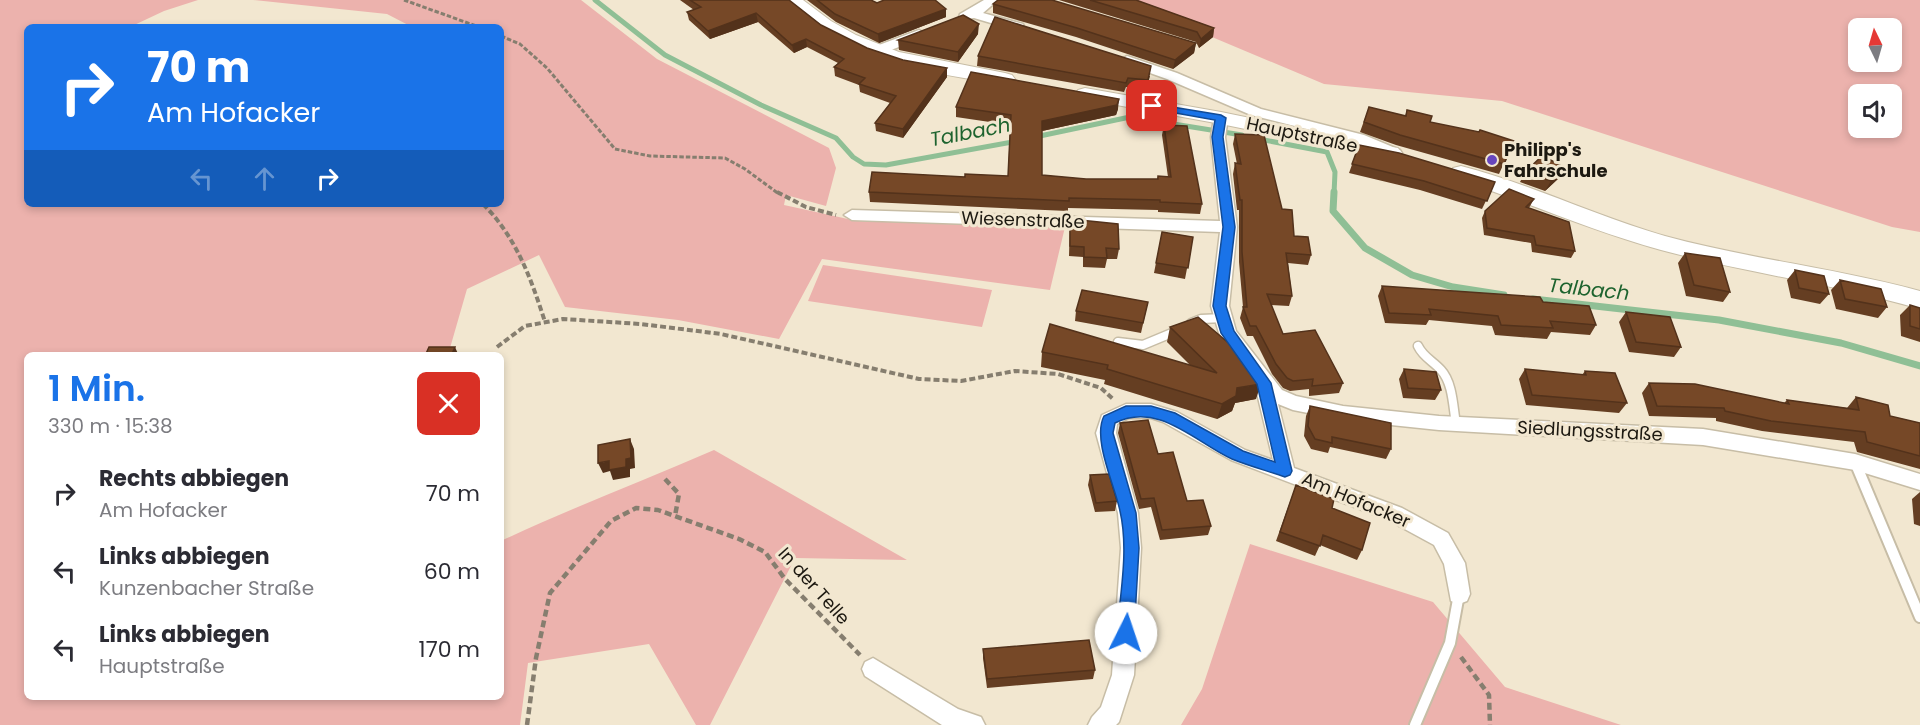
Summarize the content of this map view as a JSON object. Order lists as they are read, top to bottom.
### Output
{
  "streets": {
    "main road": ["Hauptstraße"],
    "street": ["Wiesenstraße", "Siedlungsstraße", "Am Hofacker"],
    "path": ["In der Telle"]
  },
  "water": ["Talbach"],
  "places": ["Philipp's Fahrschule"],
  "north": "top",
  "page": {
    "turn": ["70 m", "Am Hofacker"],
    "heading": ["1 Min.", "330 m · 15:38"],
    "list": [
      {
        "name": "Rechts abbiegen",
        "note": "Am Hofacker",
        "value": "70 m"
      },
      {
        "name": "Links abbiegen",
        "note": "Kunzenbacher Straße",
        "value": "60 m"
      },
      {
        "name": "Links abbiegen",
        "note": "Hauptstraße",
        "value": "170 m"
      }
    ]
  }
}
